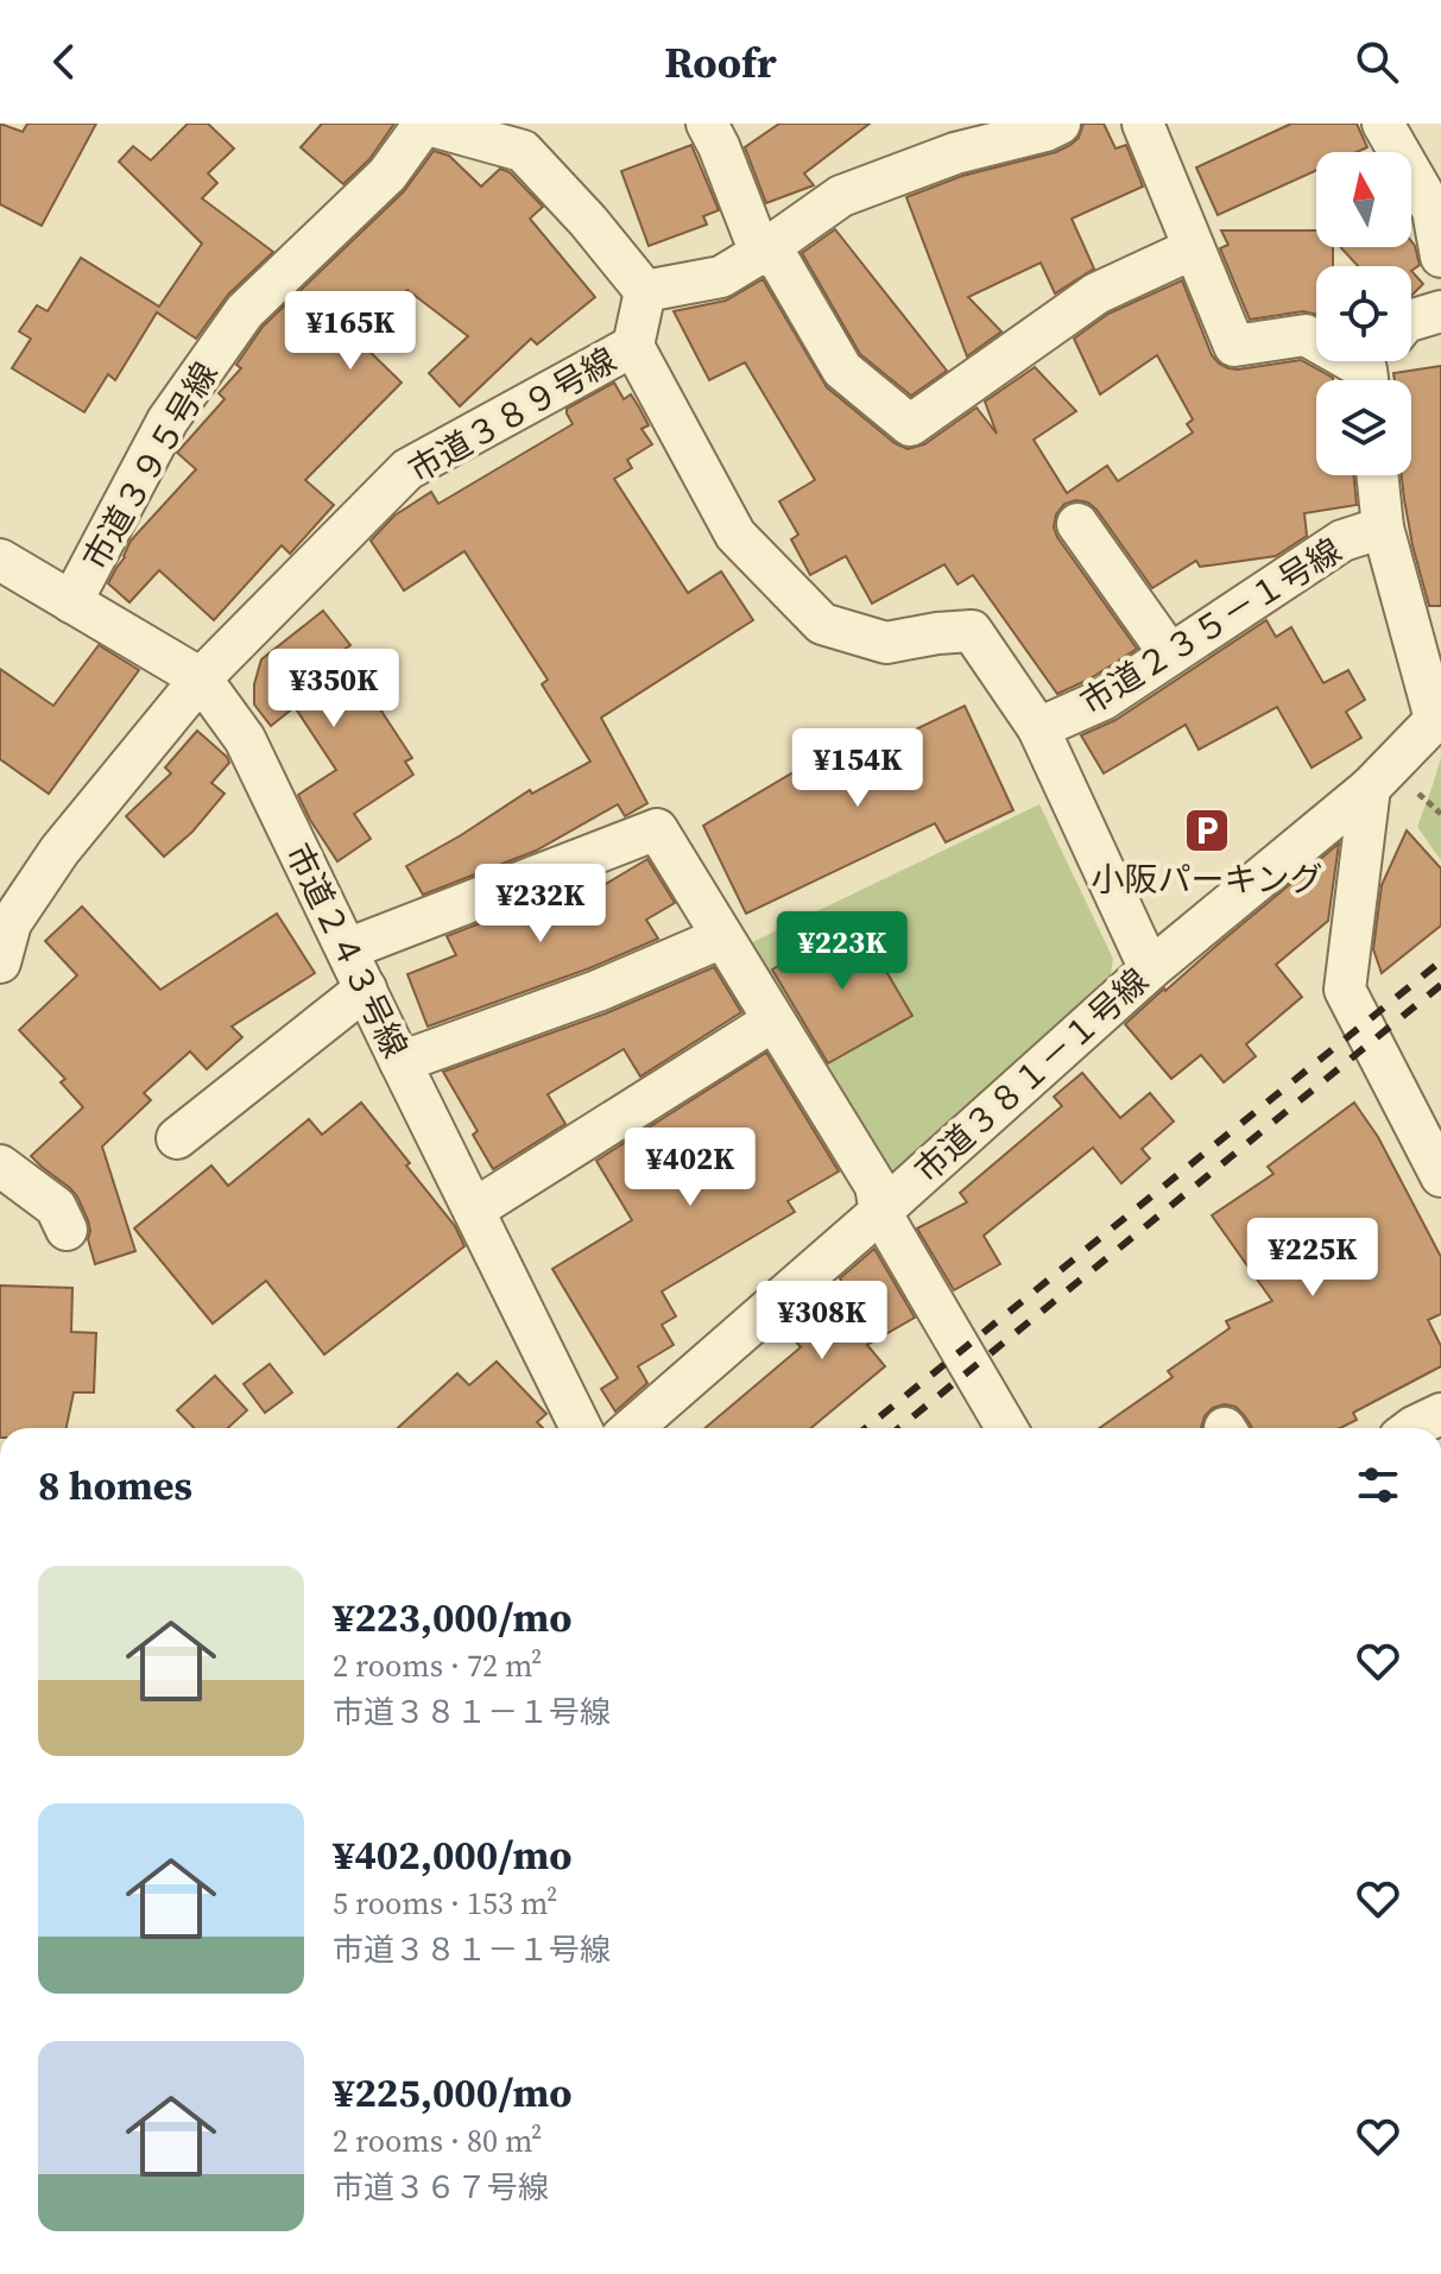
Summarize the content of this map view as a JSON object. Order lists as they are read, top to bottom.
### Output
{
  "streets": {
    "street": [
      "市道３８９号線",
      "市道３９５号線",
      "市道２３５－１号線",
      "市道２４３号線",
      "市道３８１－１号線"
    ]
  },
  "crossings": [
    ["市道３８９号線", "市道２４３号線"],
    ["市道３９５号線", "市道２４３号線"]
  ],
  "places": {
    "parking": ["小阪パーキング"]
  },
  "north": "top",
  "page": {
    "header": "Roofr",
    "price": [
      "¥165K",
      "¥350K",
      "¥154K",
      "¥232K",
      "¥223K",
      "¥402K",
      "¥225K",
      "¥308K"
    ],
    "heading": "8 homes",
    "list": [
      {
        "name": "¥223,000/mo",
        "note": "2 rooms · 72 m² · 市道３８１－１号線"
      },
      {
        "name": "¥402,000/mo",
        "note": "5 rooms · 153 m² · 市道３８１－１号線"
      },
      {
        "name": "¥225,000/mo",
        "note": "2 rooms · 80 m² · 市道３６７号線"
      }
    ]
  }
}
